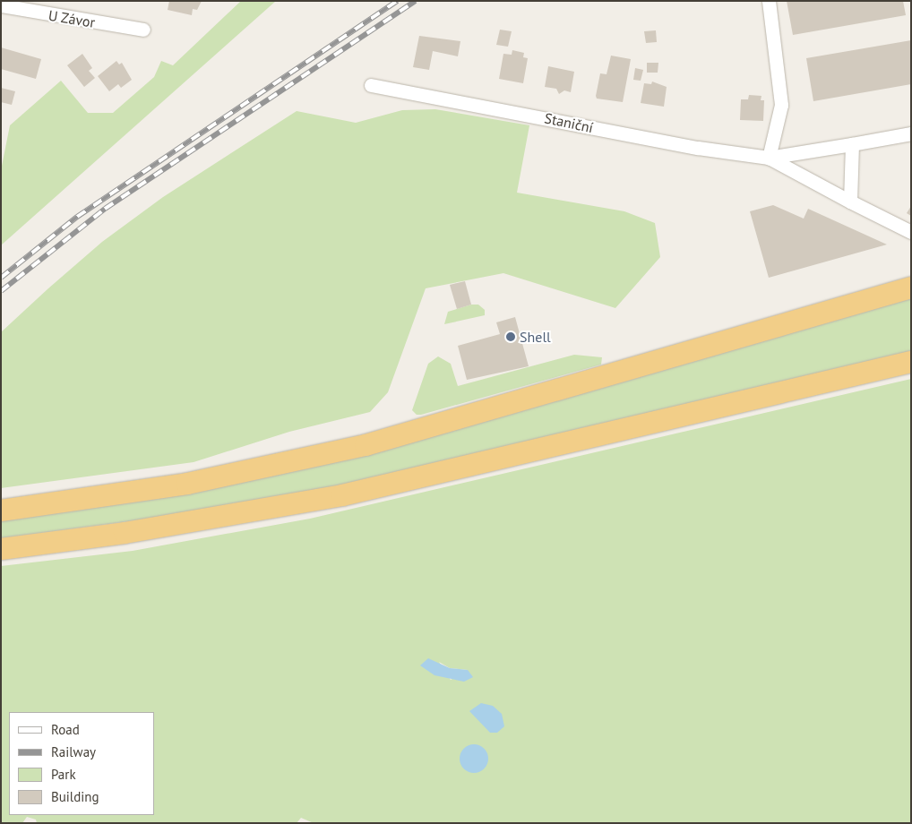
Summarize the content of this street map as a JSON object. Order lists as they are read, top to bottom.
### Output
{
  "streets": {
    "street": ["U Závor", "Staniční"]
  },
  "places": ["Shell"],
  "legend": [
    "Road",
    "Railway",
    "Park",
    "Building"
  ]
}
